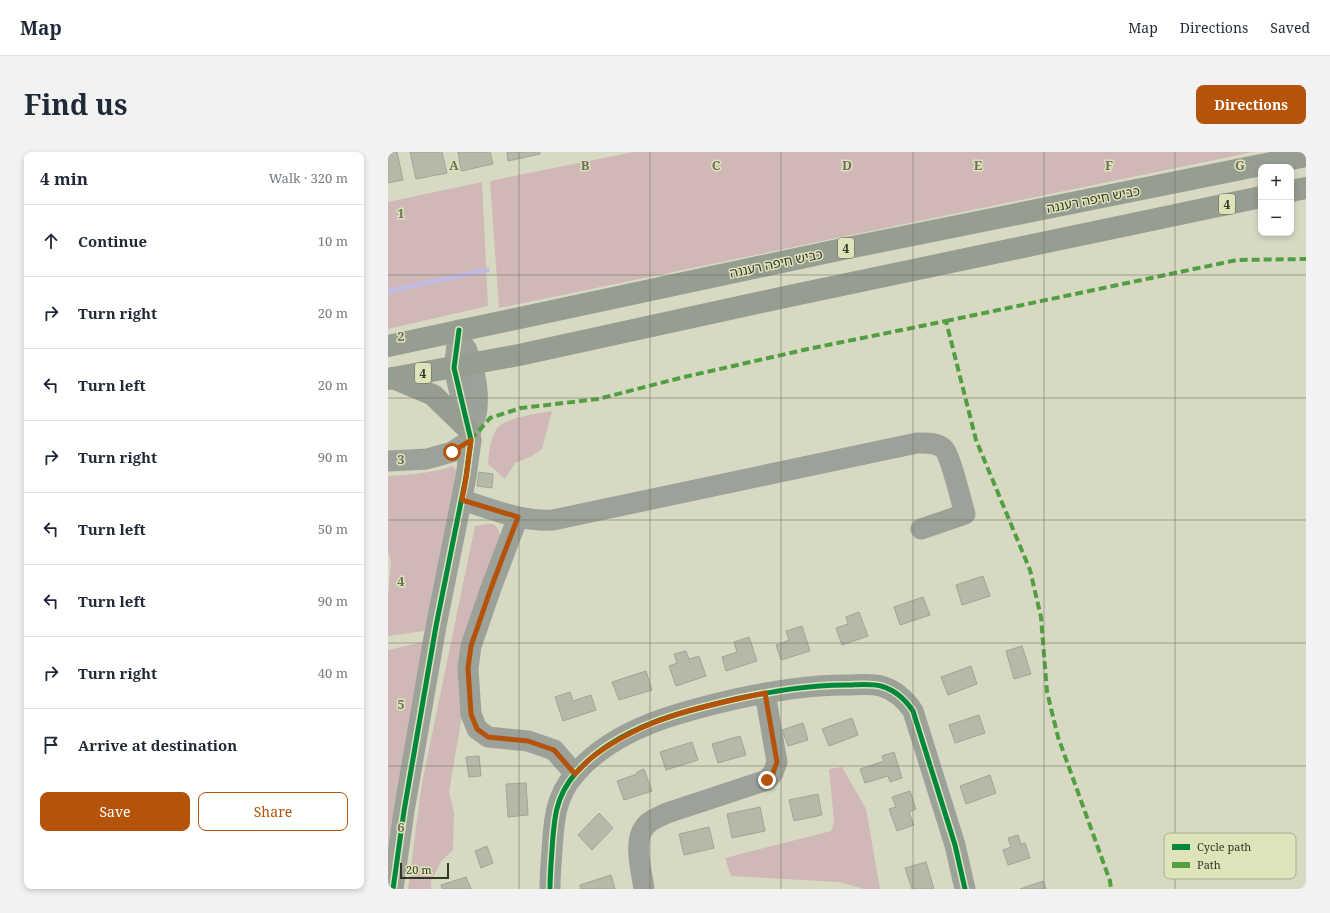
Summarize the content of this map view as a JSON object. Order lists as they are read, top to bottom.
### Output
{
  "streets": {
    "highway": ["כביש חיפה רעננה", "4"]
  },
  "legend": ["Cycle path", "Path"],
  "scale_bar": "20 m",
  "page": {
    "header": "Map",
    "nav": ["Map", "Directions", "Saved"],
    "title": "Find us",
    "buttons": [
      "Directions",
      ["Save", "Share"]
    ],
    "heading": ["4 min", "Walk · 320 m"],
    "map_buttons": ["+", "−"],
    "list": [
      ["Continue", "10 m"],
      ["Turn right", "20 m"],
      ["Turn left", "20 m"],
      ["Turn right", "90 m"],
      ["Turn left", "50 m"],
      ["Turn left", "90 m"],
      ["Turn right", "40 m"],
      "Arrive at destination"
    ],
    "scale": "20 m"
  },
  "grid": {
    "columns": [
      "A",
      "B",
      "C",
      "D",
      "E",
      "F",
      "G"
    ],
    "rows": [
      "1",
      "2",
      "3",
      "4",
      "5",
      "6"
    ]
  }
}
